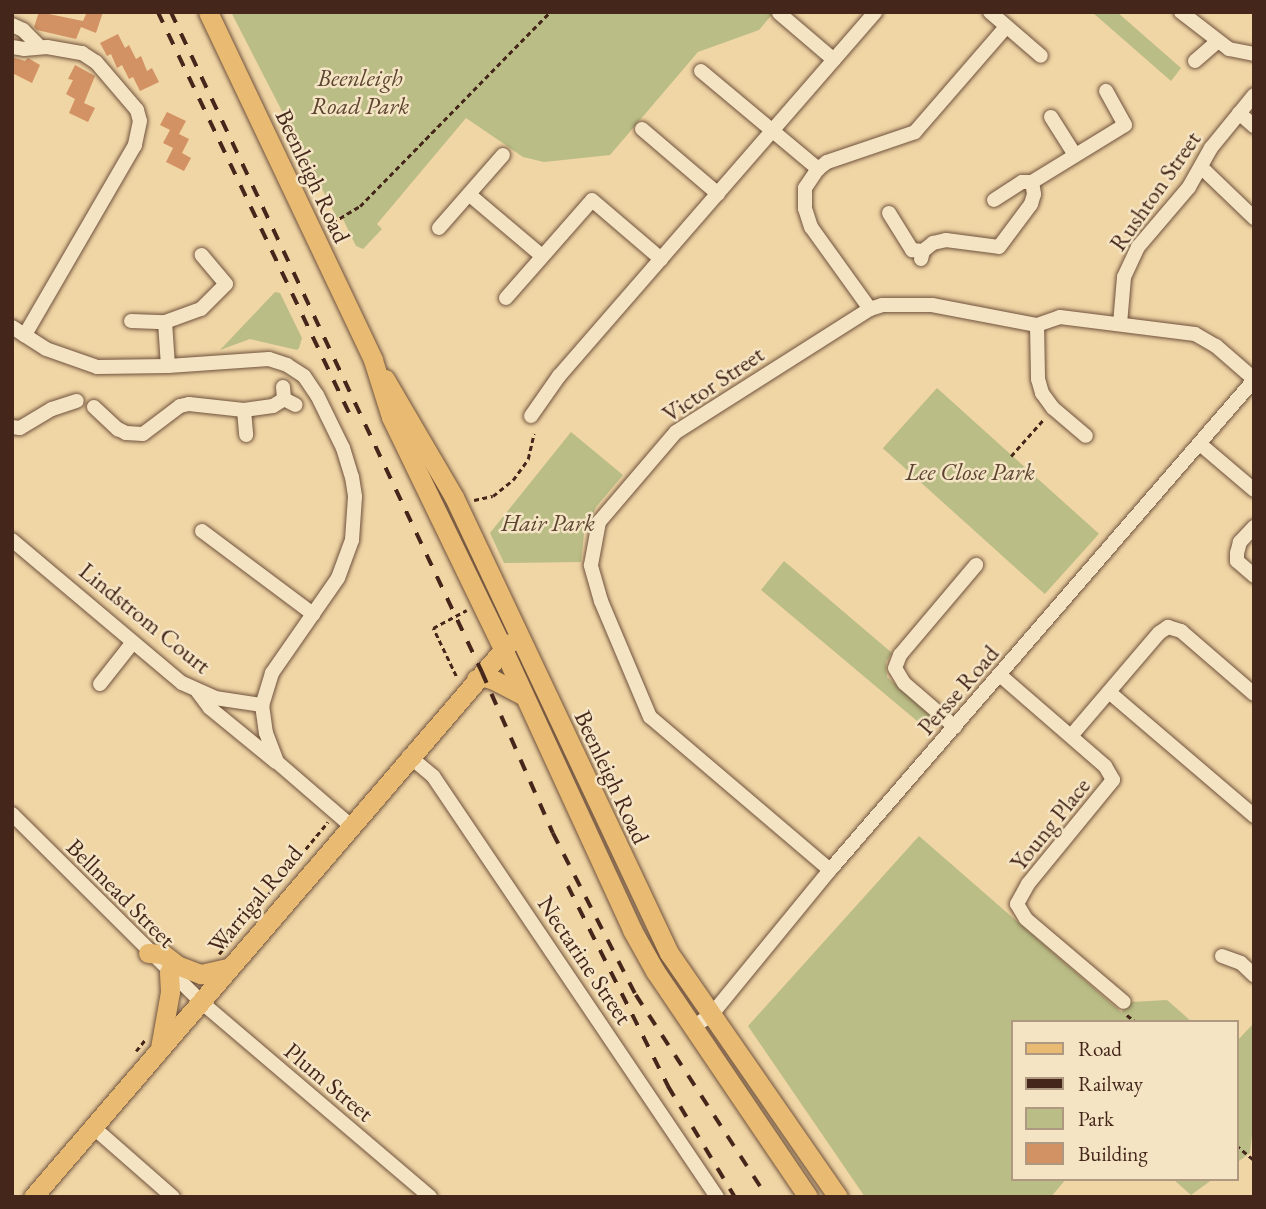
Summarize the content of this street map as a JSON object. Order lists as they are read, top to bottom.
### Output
{
  "streets": {
    "main road": ["Beenleigh Road", "Warrigal Road"],
    "street": [
      "Rushton Street",
      "Victor Street",
      "Lindstrom Court",
      "Persse Road",
      "Young Place",
      "Bellmead Street",
      "Nectarine Street",
      "Plum Street"
    ]
  },
  "crossings": [
    ["Beenleigh Road", "Persse Road"],
    ["Beenleigh Road", "Warrigal Road"],
    ["Rushton Street", "Victor Street"],
    ["Victor Street", "Persse Road"],
    ["Persse Road", "Young Place"],
    ["Bellmead Street", "Warrigal Road"],
    ["Bellmead Street", "Plum Street"],
    ["Warrigal Road", "Nectarine Street"],
    ["Warrigal Road", "Plum Street"]
  ],
  "parks": ["Beenleigh Road Park", "Lee Close Park", "Hair Park"],
  "legend": [
    "Road",
    "Railway",
    "Park",
    "Building"
  ]
}
